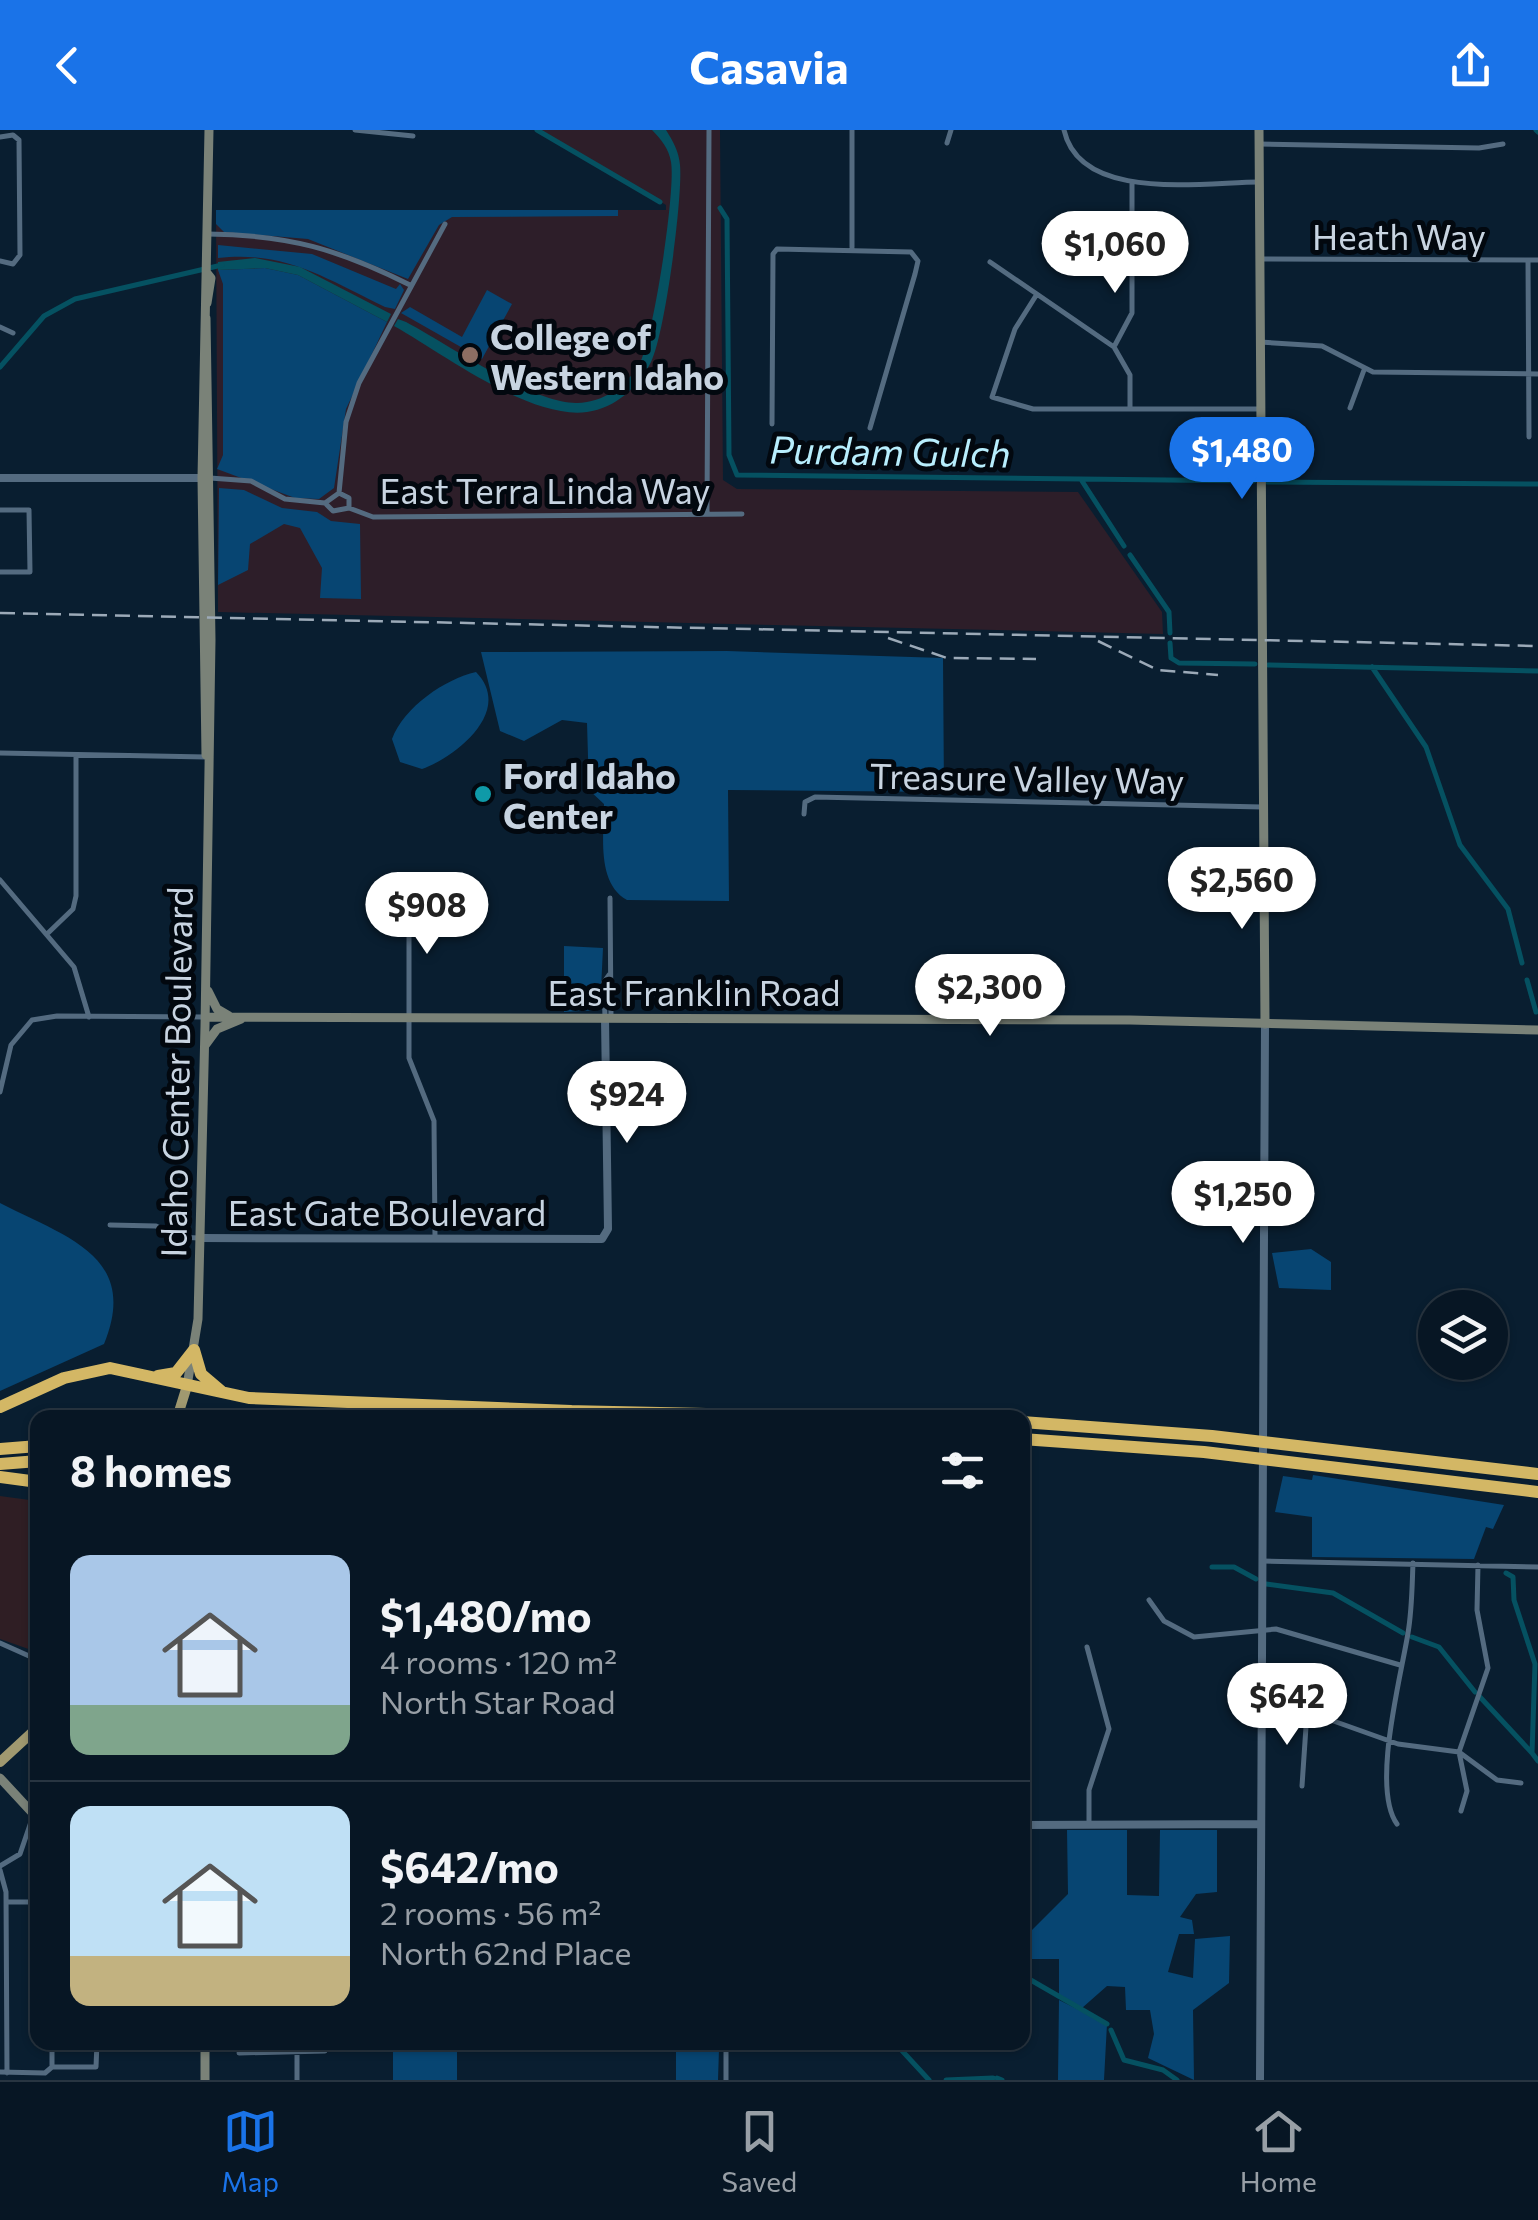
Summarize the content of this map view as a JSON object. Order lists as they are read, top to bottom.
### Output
{
  "streets": {
    "main road": ["East Franklin Road", "Idaho Center Boulevard"],
    "street": [
      "Heath Way",
      "East Terra Linda Way",
      "Treasure Valley Way",
      "East Gate Boulevard"
    ]
  },
  "crossings": [
    ["East Franklin Road", "Idaho Center Boulevard"],
    ["East Franklin Road", "East Gate Boulevard"],
    ["Idaho Center Boulevard", "East Gate Boulevard"]
  ],
  "water": ["Purdam Gulch"],
  "places": ["College of Western Idaho", "Ford Idaho Center"],
  "page": {
    "header": "Casavia",
    "price": [
      "$1,060",
      "$1,480",
      "$2,560",
      "$908",
      "$2,300",
      "$924",
      "$1,250",
      "$642"
    ],
    "heading": "8 homes",
    "list": [
      {
        "name": "$1,480/mo",
        "note": "4 rooms · 120 m² · North Star Road"
      },
      {
        "name": "$642/mo",
        "note": "2 rooms · 56 m² · North 62nd Place"
      }
    ],
    "tabs": ["Map", "Saved", "Home"]
  }
}
